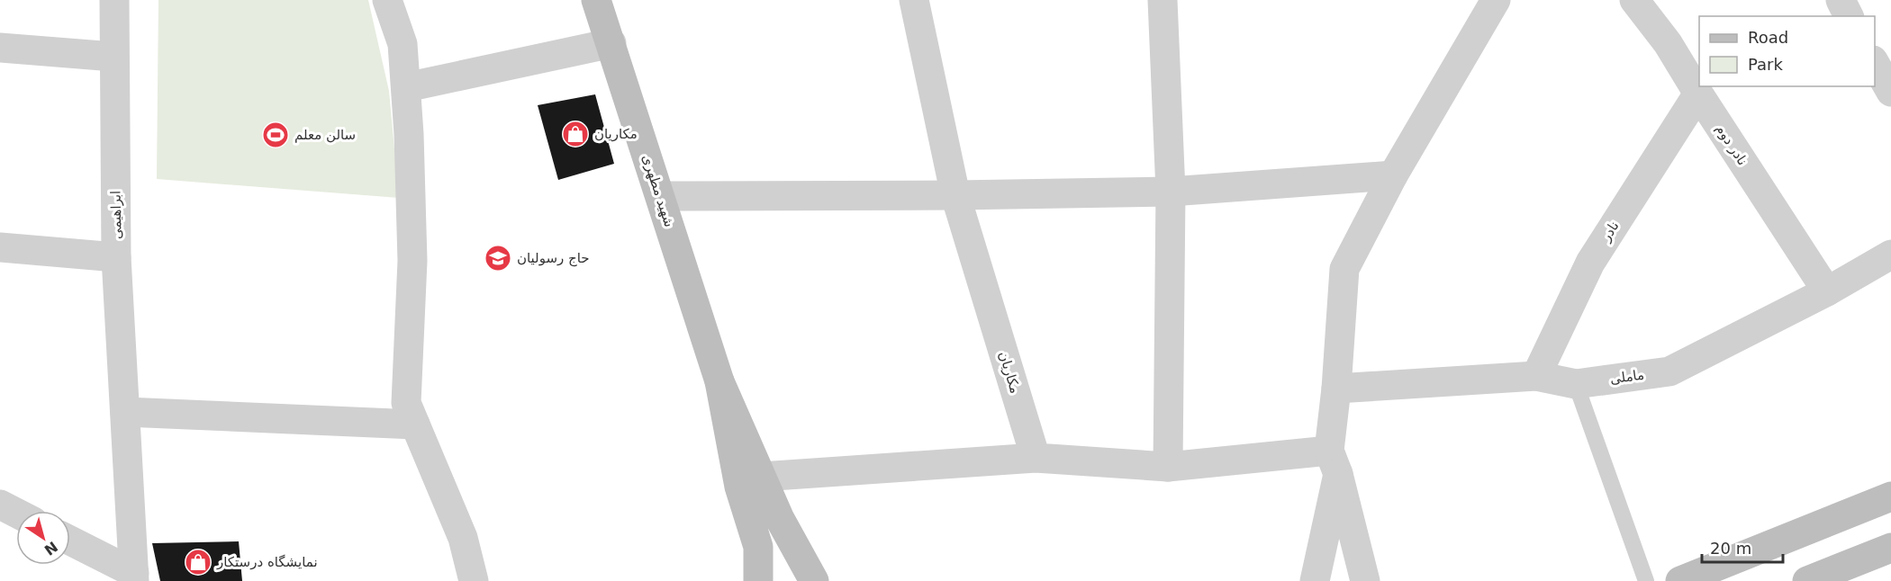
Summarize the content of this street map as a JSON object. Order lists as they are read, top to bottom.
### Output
{
  "streets": {
    "street": [
      "نادر دوم",
      "شهید مطهری",
      "ابراهیمی",
      "نادر",
      "مکاریان",
      "ماملی"
    ]
  },
  "crossings": [
    ["نادر دوم", "نادر"],
    ["نادر دوم", "ماملی"],
    ["نادر", "ماملی"]
  ],
  "places": {
    "shop": ["مکاریان", "نمایشگاه درستکار"],
    "sports": ["سالن معلم"],
    "school or university": ["حاج رسولیان"]
  },
  "legend": ["Road", "Park"],
  "scale_bar": "20 m",
  "north": "bottom right"
}
